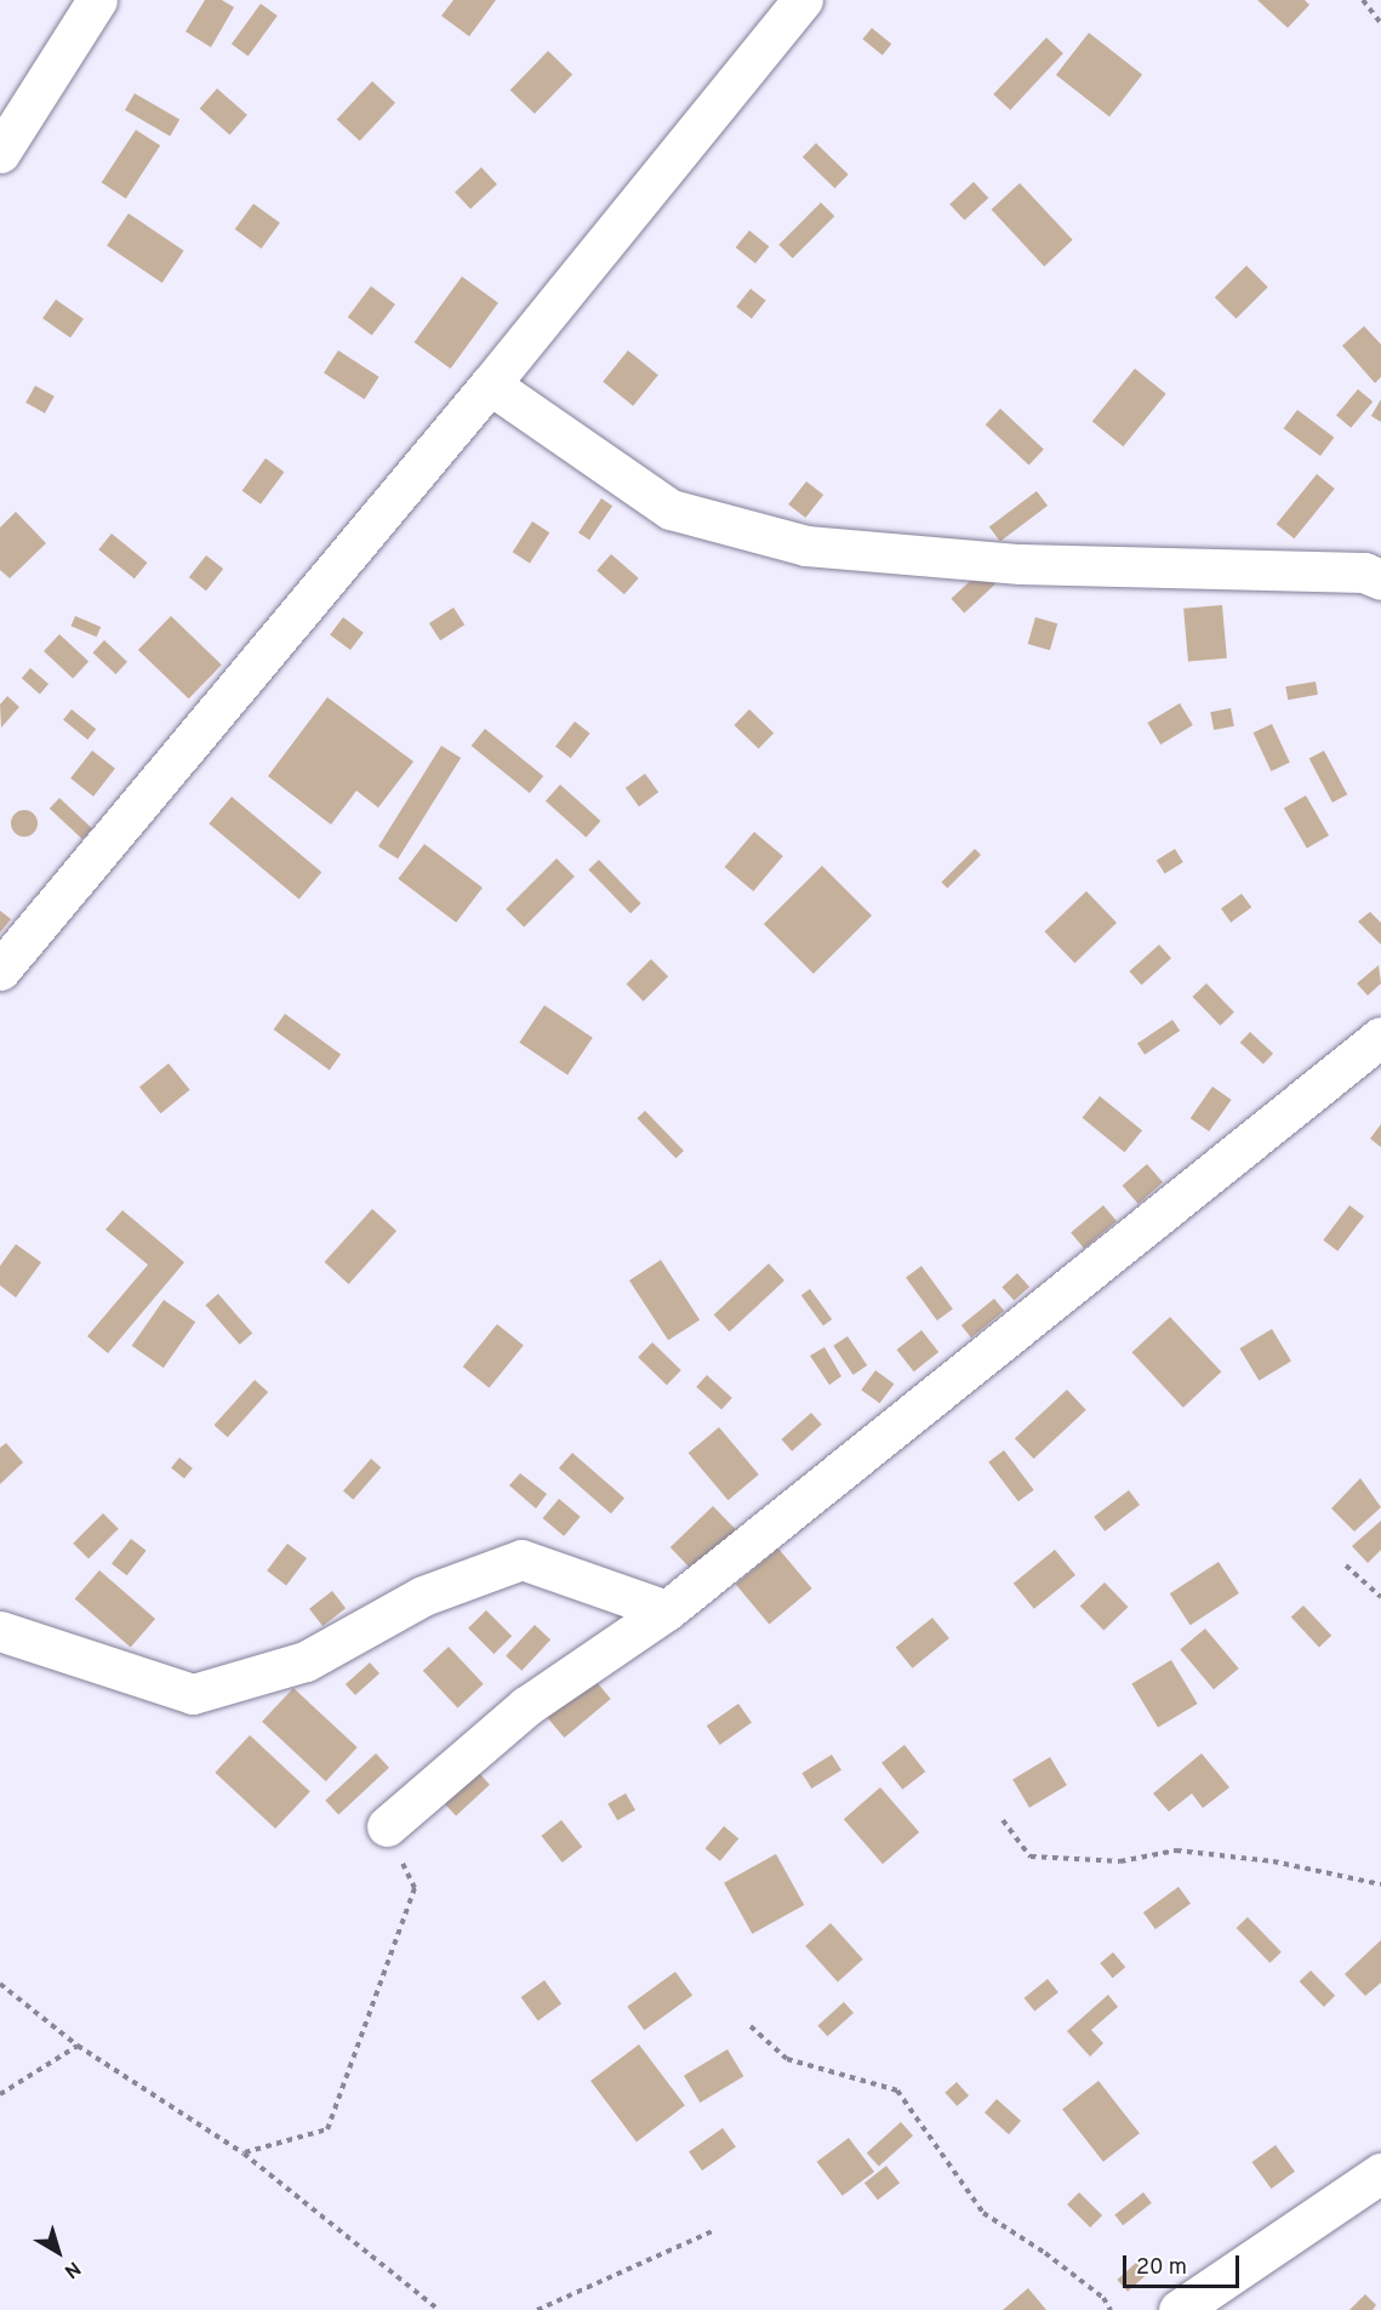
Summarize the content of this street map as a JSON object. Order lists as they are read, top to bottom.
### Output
{
  "scale_bar": "20 m",
  "north": "bottom right"
}
